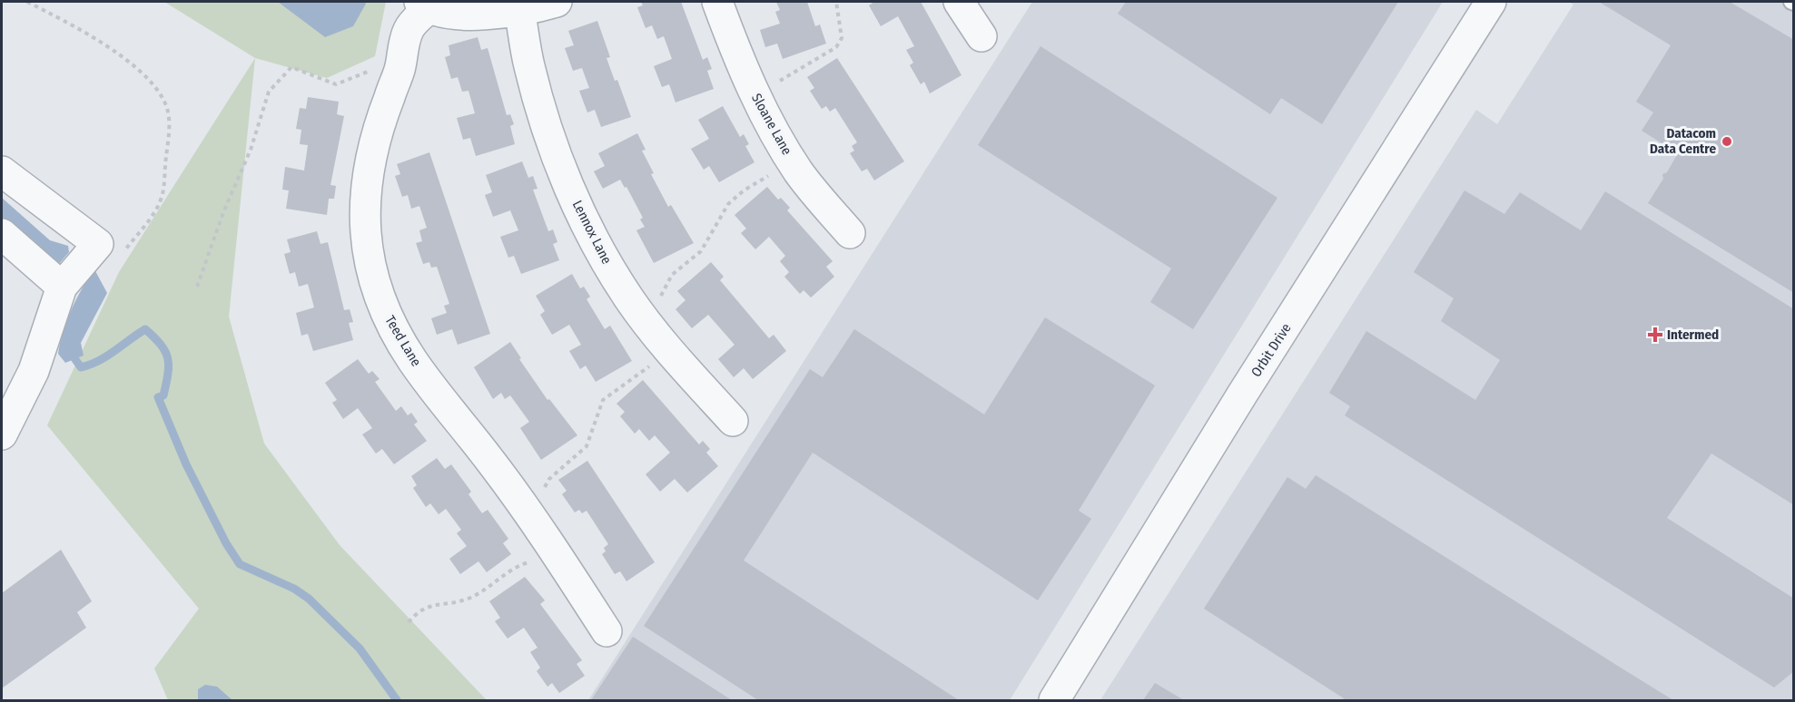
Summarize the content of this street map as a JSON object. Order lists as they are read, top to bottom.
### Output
{
  "streets": {
    "street": [
      "Sloane Lane",
      "Lennox Lane",
      "Teed Lane",
      "Orbit Drive"
    ]
  },
  "places": {
    "other": ["Datacom Data Centre"],
    "health": ["Intermed"]
  }
}
